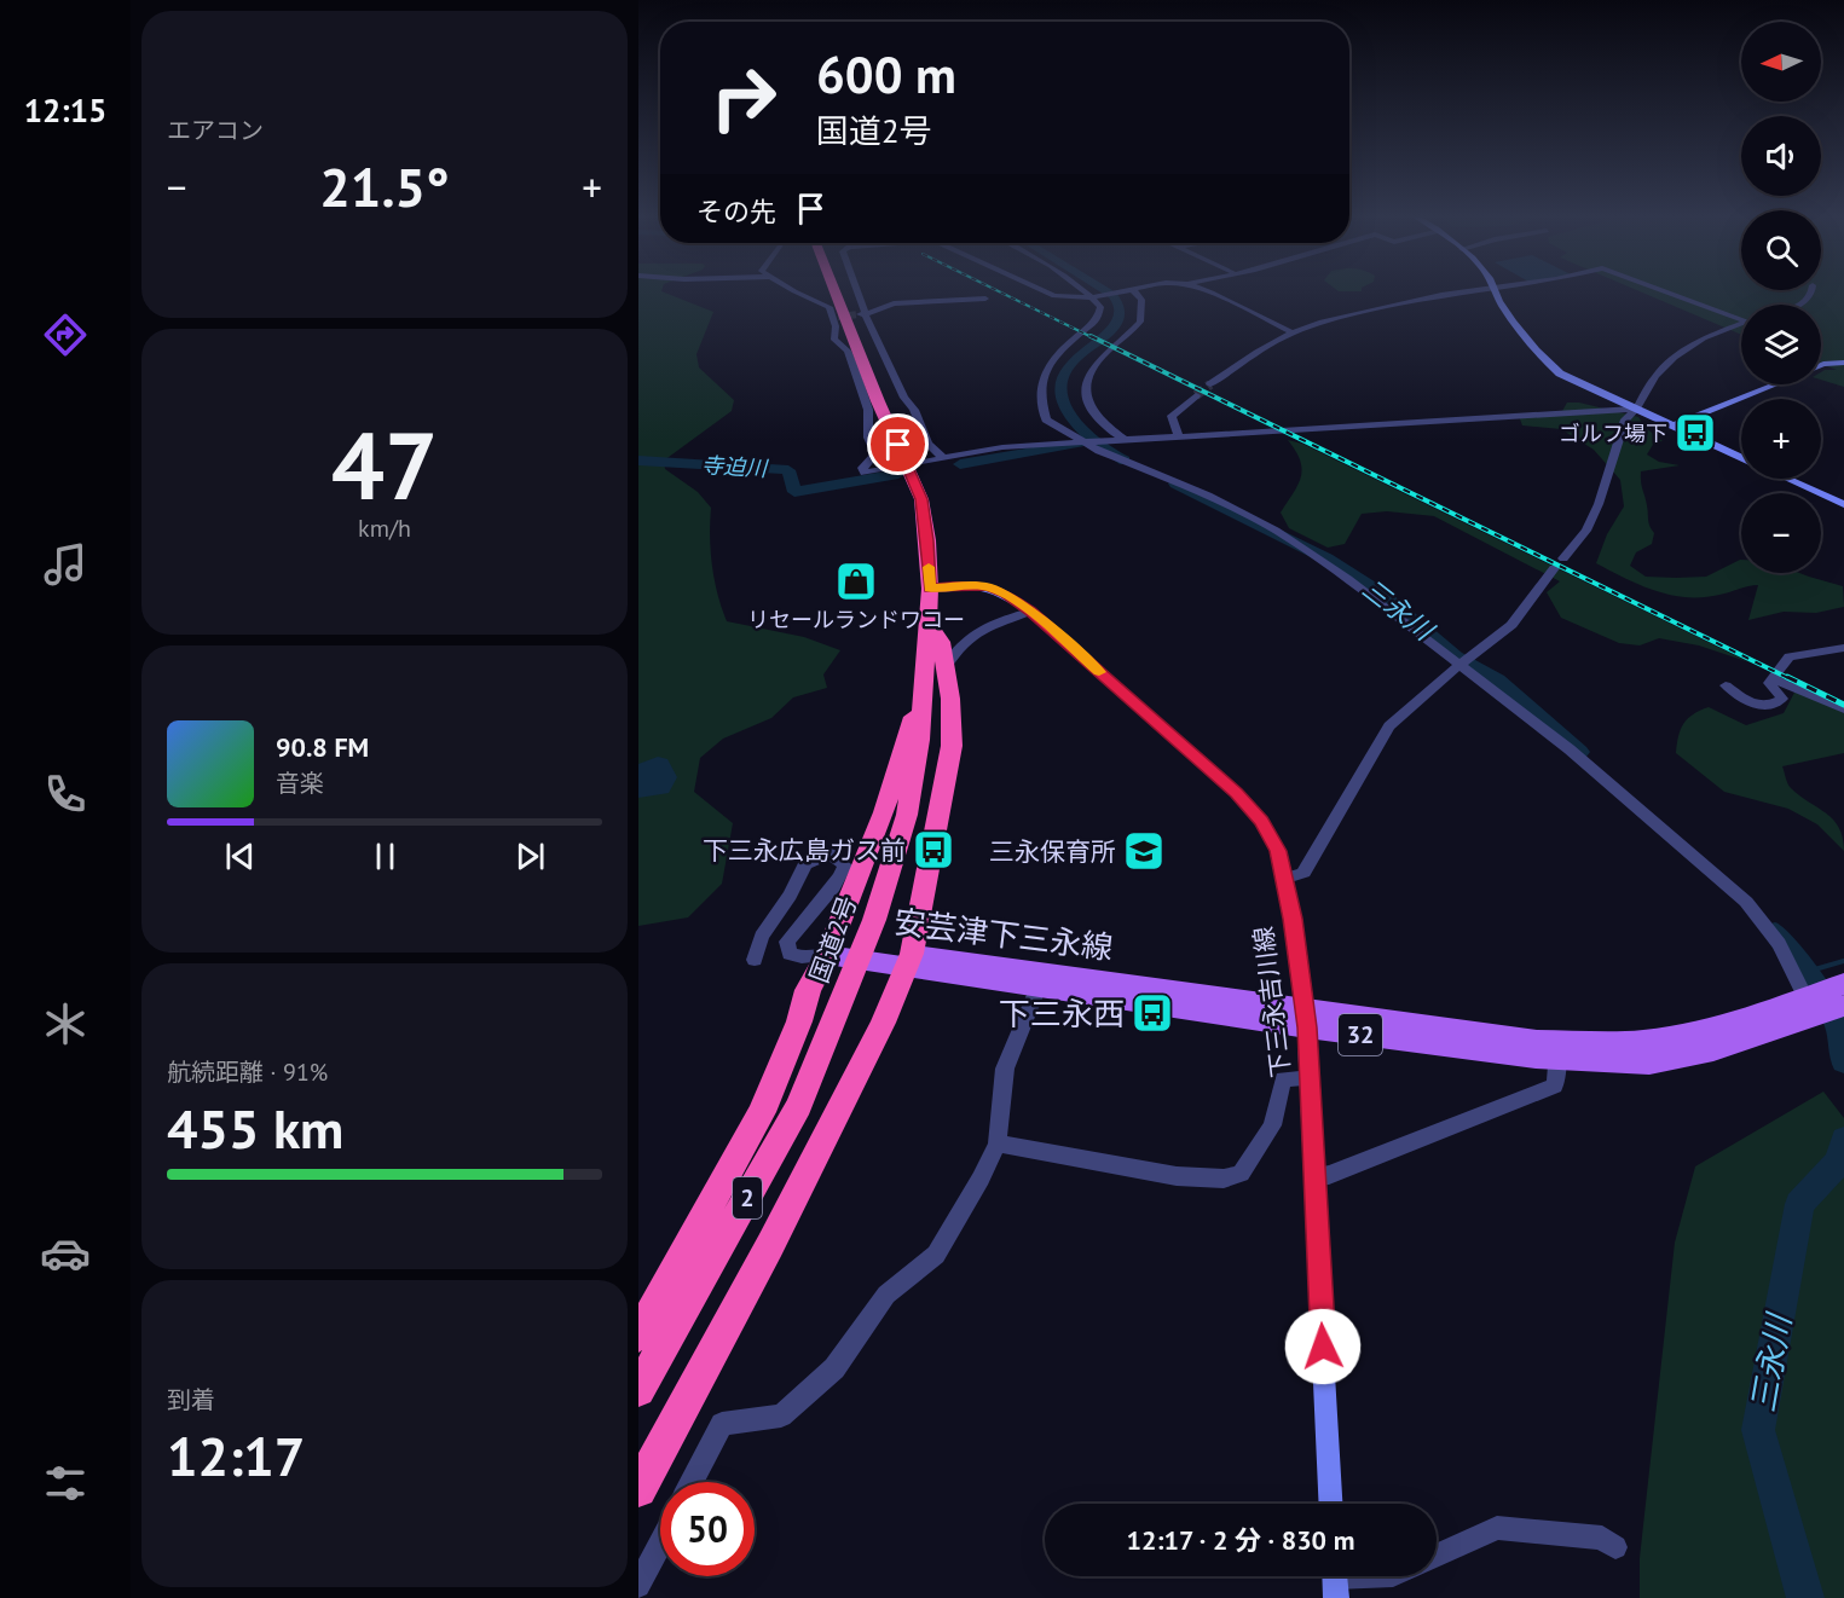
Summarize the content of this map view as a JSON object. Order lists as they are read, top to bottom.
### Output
{
  "streets": {
    "highway": ["国道2号", "2"],
    "main road": ["安芸津下三永線", "32"],
    "street": ["下三永吉川線"]
  },
  "crossings": [
    ["安芸津下三永線", "下三永吉川線"],
    ["国道2号", "下三永吉川線"]
  ],
  "water": ["寺迫川", "三永川"],
  "places": {
    "bus stop": ["ゴルフ場下", "下三永広島ガス前", "下三永西"],
    "shop": ["リセールランドワコー"],
    "school or university": ["三永保育所"]
  },
  "north": "left",
  "page": {
    "tabs": "12:15",
    "tile": [
      "エアコン",
      ["47", "km/h"],
      ["航続距離 · 91%", "455 km"],
      ["到着", "12:17"]
    ],
    "map_buttons": ["+", "−"],
    "turn": ["600 m", "国道2号"],
    "heat": ["−", "21.5°", "+"],
    "then": "その先",
    "song": ["90.8 FM", "音楽"],
    "limit": "50",
    "trip": "12:17 · 2 分 · 830 m"
  }
}
